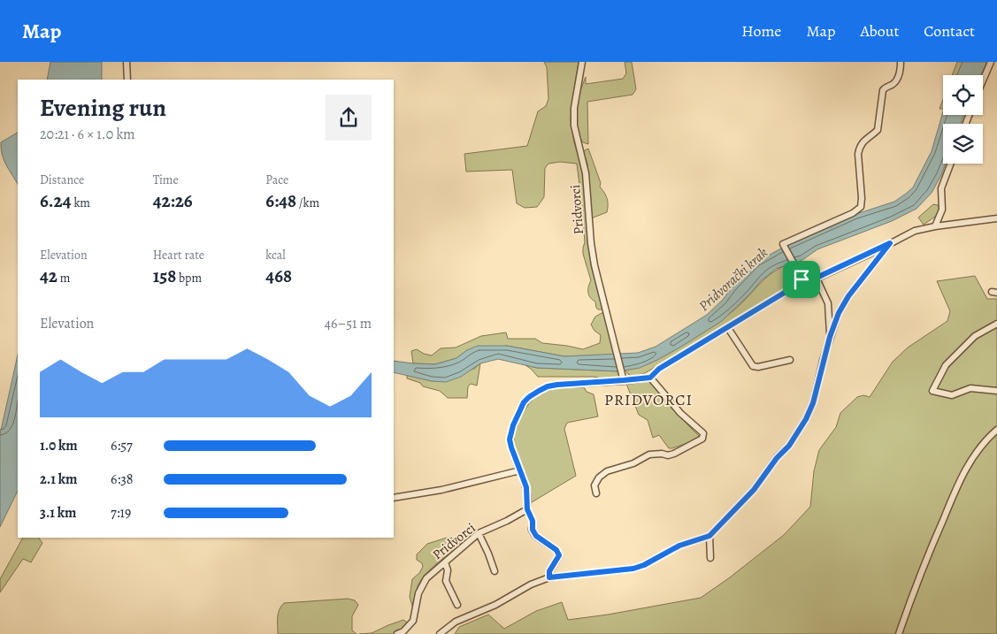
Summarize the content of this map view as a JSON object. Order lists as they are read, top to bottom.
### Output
{
  "streets": {
    "street": ["Pridvorci"]
  },
  "districts": ["PRIDVORCI"],
  "water": ["Pridvorački krak"],
  "page": {
    "header": "Map",
    "nav": [
      "Home",
      "Map",
      "About",
      "Contact"
    ],
    "heading": ["Evening run", "20:21 · 6 × 1.0 km"],
    "stats": [
      ["Distance", "6.24 km"],
      ["Time", "42:26"],
      ["Pace", "6:48 /km"],
      ["Elevation", "42 m"],
      ["Heart rate", "158 bpm"],
      ["kcal", "468"]
    ],
    "chart": ["Elevation", "46–51 m"],
    "list": [
      {
        "name": "1.0 km",
        "note": "6:57"
      },
      {
        "name": "2.1 km",
        "note": "6:38"
      },
      {
        "name": "3.1 km",
        "note": "7:19"
      }
    ]
  }
}
